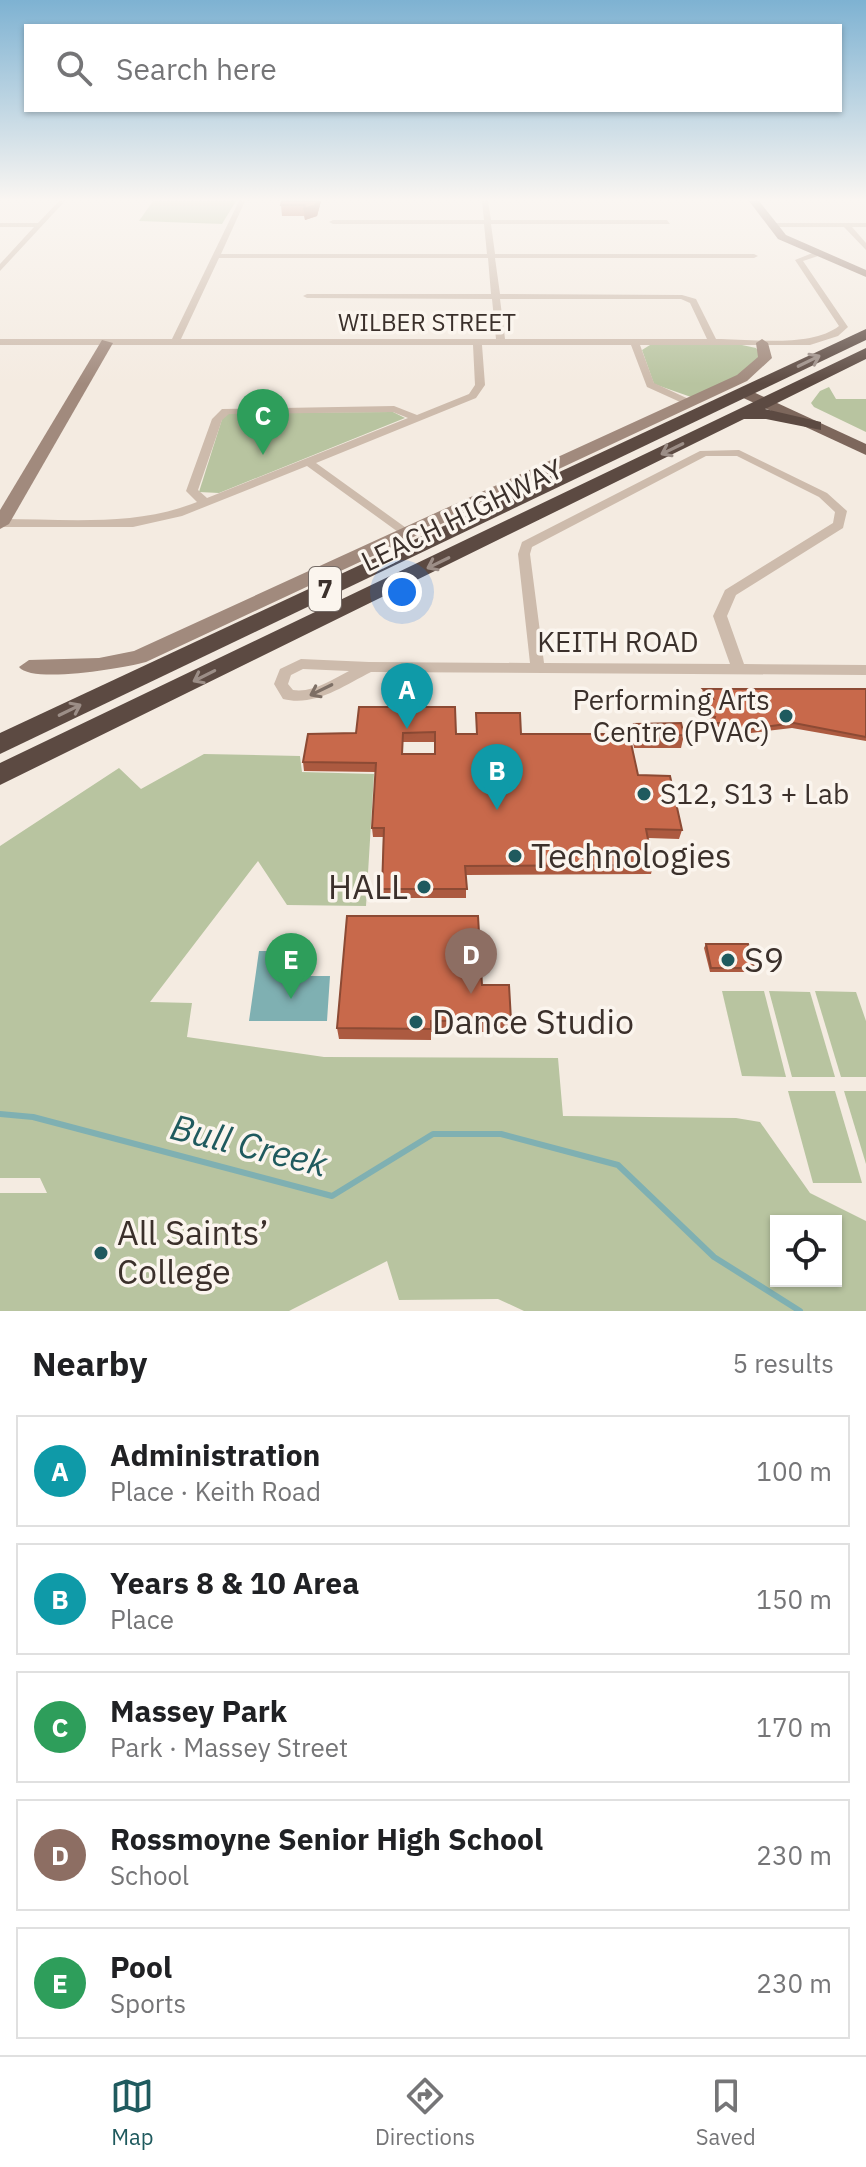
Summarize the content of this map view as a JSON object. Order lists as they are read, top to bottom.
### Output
{
  "streets": {
    "highway": ["LEACH HIGHWAY", "7"],
    "street": ["WILBER STREET", "KEITH ROAD"]
  },
  "water": ["Bull Creek"],
  "places": [
    "Performing Arts Centre (PVAC)",
    "S12, S13 + Lab",
    "Technologies",
    "HALL",
    "S9",
    "Dance Studio",
    "All Saints’ College"
  ],
  "page": {
    "search": "Search here",
    "pins": [
      "C",
      "A",
      "B",
      "D",
      "E"
    ],
    "heading": ["Nearby", "5 results"],
    "list": [
      {
        "mark": "A",
        "name": "Administration",
        "note": "Place · Keith Road",
        "value": "100 m"
      },
      {
        "mark": "B",
        "name": "Years 8 & 10 Area",
        "note": "Place",
        "value": "150 m"
      },
      {
        "mark": "C",
        "name": "Massey Park",
        "note": "Park · Massey Street",
        "value": "170 m"
      },
      {
        "mark": "D",
        "name": "Rossmoyne Senior High School",
        "note": "School",
        "value": "230 m"
      },
      {
        "mark": "E",
        "name": "Pool",
        "note": "Sports",
        "value": "230 m"
      }
    ],
    "nav": ["Map", "Directions", "Saved"]
  }
}
